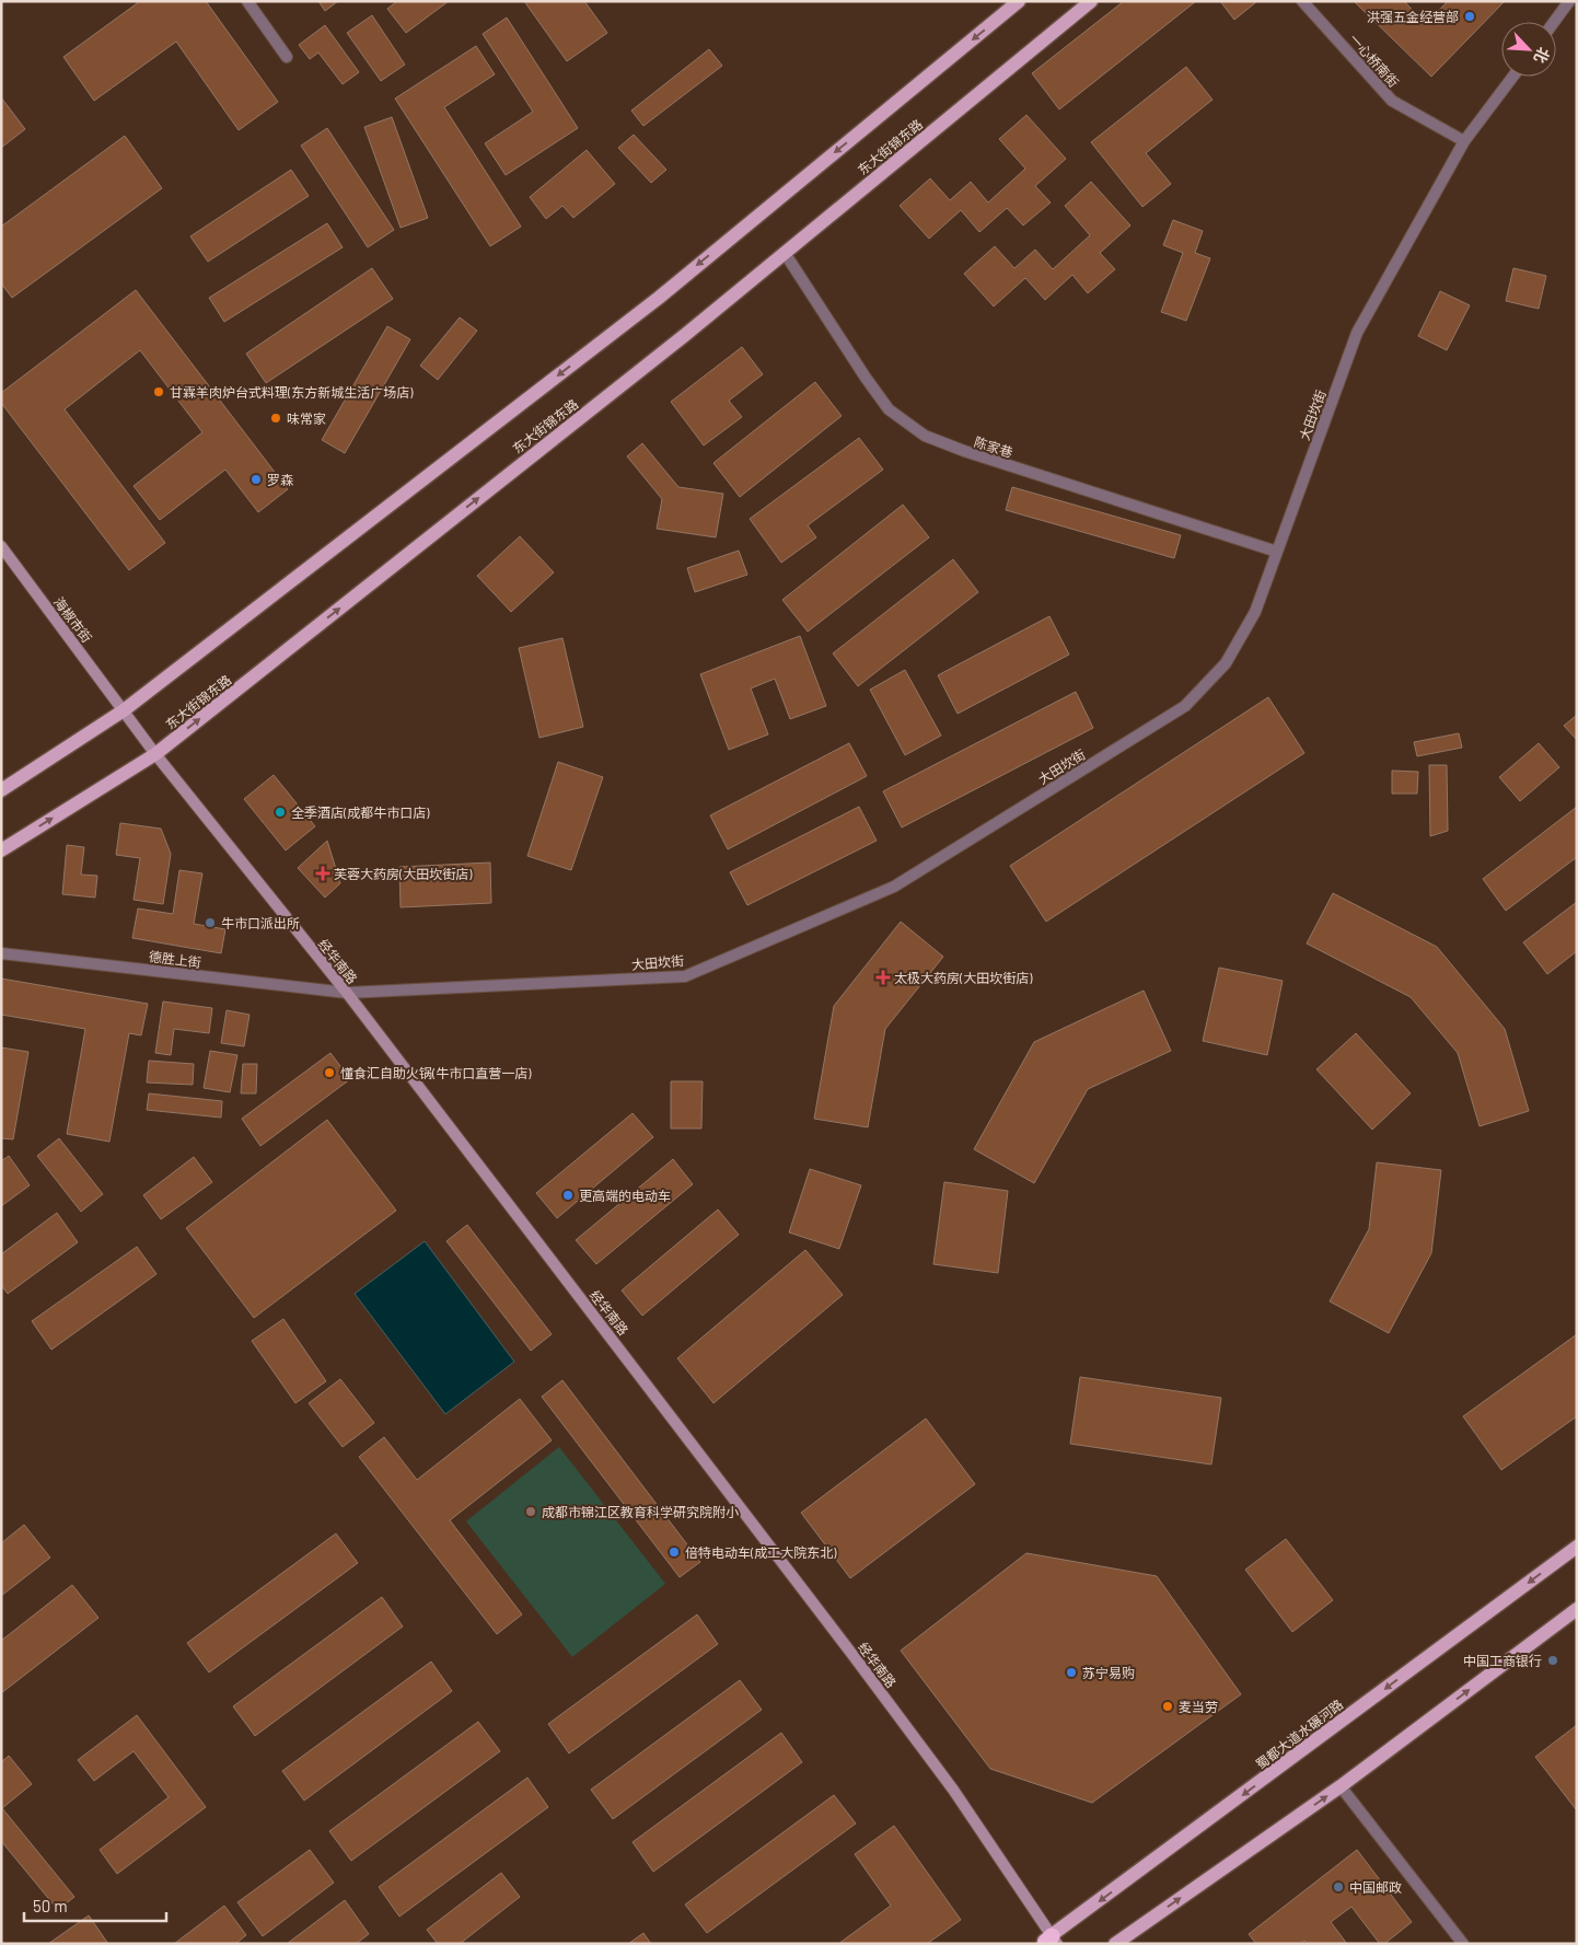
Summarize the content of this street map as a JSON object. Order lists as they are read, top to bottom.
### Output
{
  "streets": {
    "main road": ["东大街锦东路", "蜀都大道水碾河路"],
    "street": [
      "一心桥南街",
      "大田坎街",
      "陈家巷",
      "海椒市街",
      "德胜上街",
      "经华南路"
    ]
  },
  "crossings": [
    ["一心桥南街", "大田坎街"],
    ["东大街锦东路", "陈家巷"],
    ["东大街锦东路", "经华南路"],
    ["大田坎街", "陈家巷"],
    ["大田坎街", "德胜上街"],
    ["大田坎街", "经华南路"],
    ["海椒市街", "经华南路"],
    ["德胜上街", "经华南路"],
    ["经华南路", "蜀都大道水碾河路"]
  ],
  "places": {
    "other": [
      "洪强五金经营部",
      "甘霖羊肉炉台式料理(东方新城生活广场店)",
      "味常家",
      "罗森",
      "全季酒店(成都牛市口店)",
      "牛市口派出所",
      "懂食汇自助火锅(牛市口直营一店)",
      "更高端的电动车",
      "成都市锦江区教育科学研究院附小",
      "倍特电动车(成工大院东北)",
      "中国工商银行",
      "苏宁易购",
      "麦当劳",
      "中国邮政"
    ],
    "health": ["芙蓉大药房(大田坎街店)", "太极大药房(大田坎街店)"]
  },
  "scale_bar": "50 m",
  "north": "bottom right"
}
